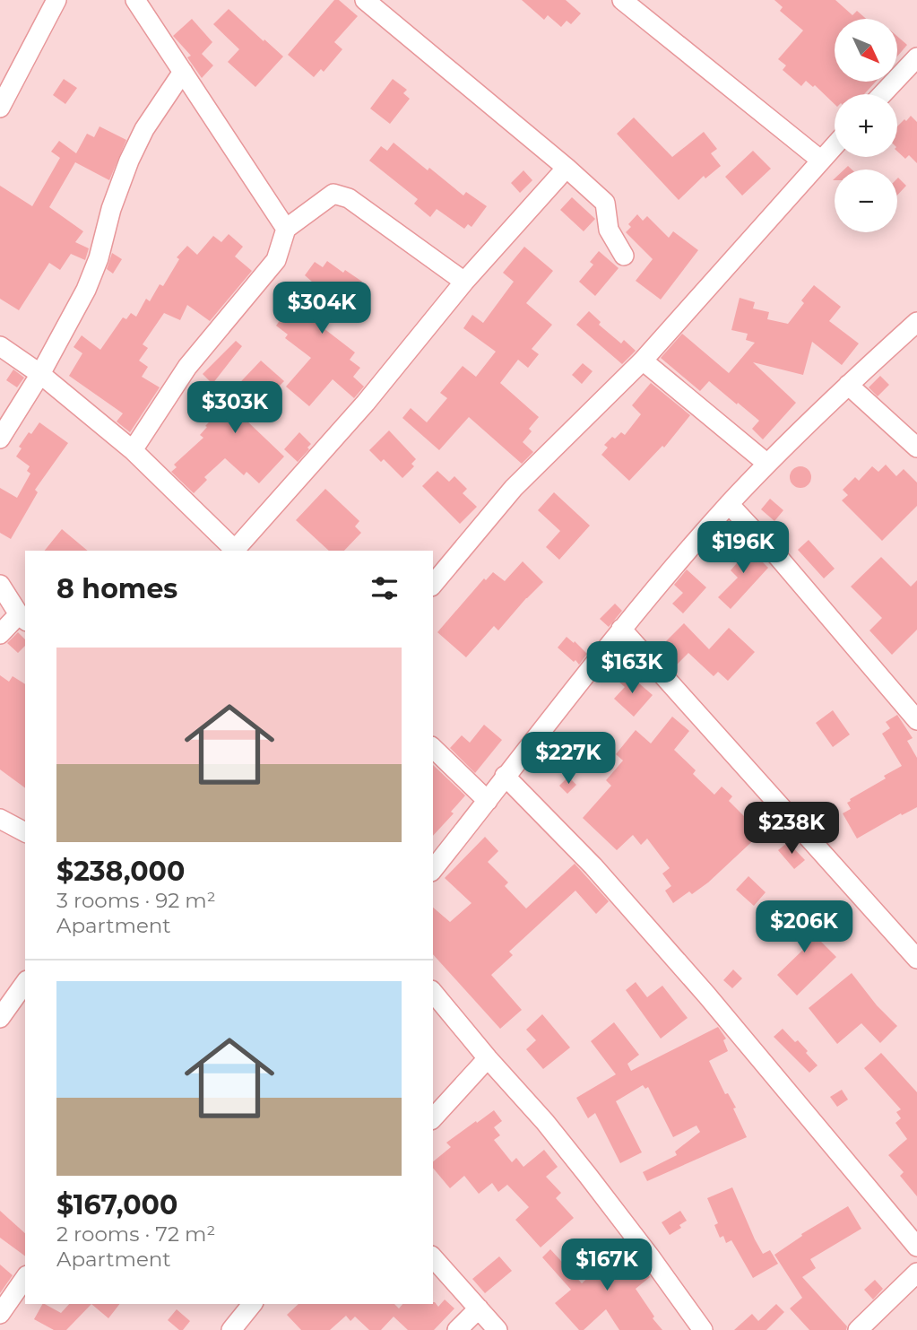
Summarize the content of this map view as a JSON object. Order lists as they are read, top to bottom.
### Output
{
  "north": "bottom right",
  "page": {
    "map_buttons": ["+", "−"],
    "price": [
      "$304K",
      "$303K",
      "$196K",
      "$163K",
      "$227K",
      "$238K",
      "$206K",
      "$167K"
    ],
    "heading": "8 homes",
    "list": [
      {
        "name": "$238,000",
        "note": "3 rooms · 92 m² · Apartment"
      },
      {
        "name": "$167,000",
        "note": "2 rooms · 72 m² · Apartment"
      }
    ]
  }
}
